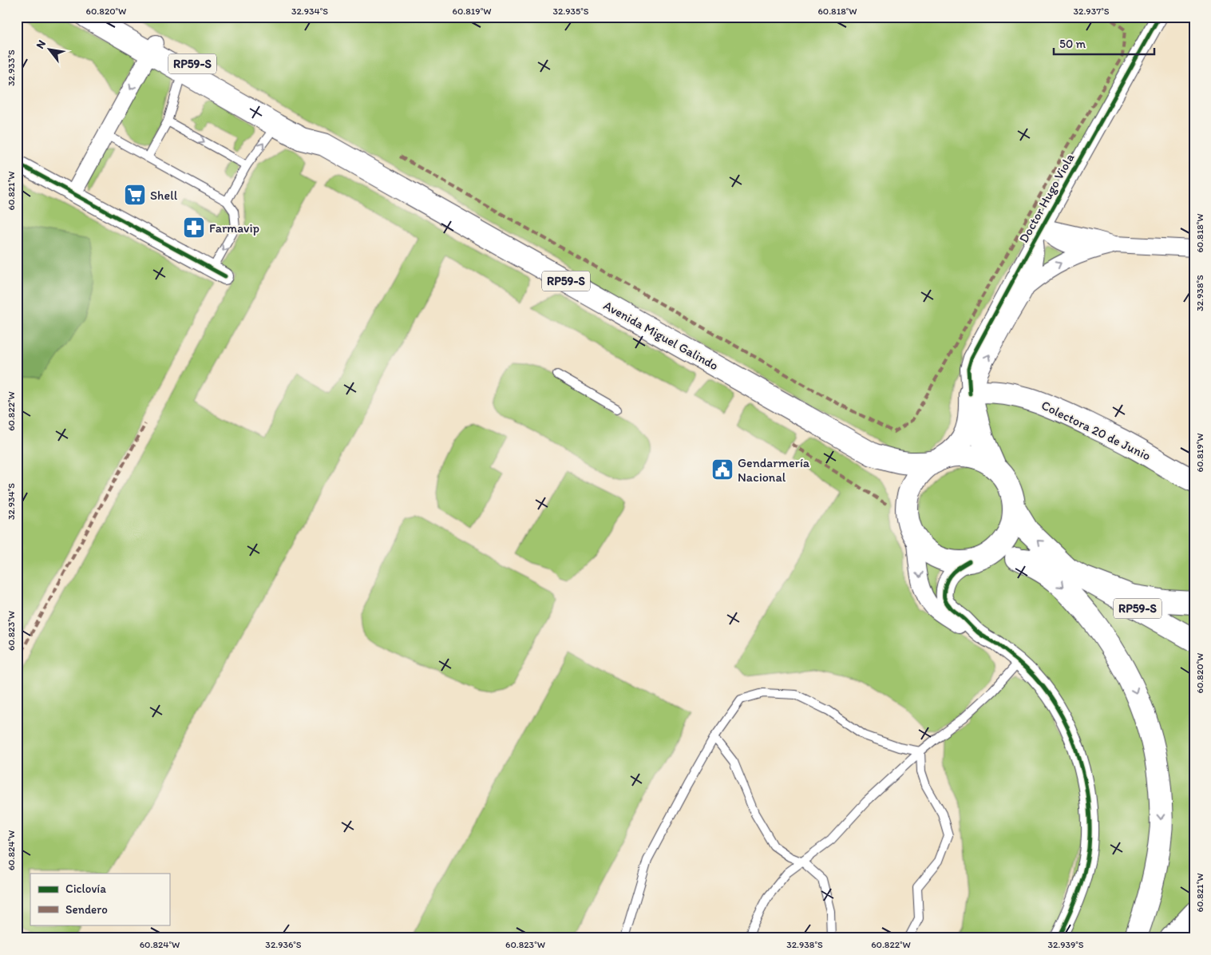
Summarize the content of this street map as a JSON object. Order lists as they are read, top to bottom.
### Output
{
  "streets": {
    "main road": [
      "RP59-S",
      "Doctor Hugo Viola",
      "Avenida Miguel Galindo",
      "Colectora 20 de Junio"
    ]
  },
  "crossings": [
    ["RP59-S", "Doctor Hugo Viola"],
    ["RP59-S", "Avenida Miguel Galindo"],
    ["Doctor Hugo Viola", "Avenida Miguel Galindo"],
    ["Doctor Hugo Viola", "Colectora 20 de Junio"]
  ],
  "places": {
    "supermarket": ["Shell"],
    "pharmacy": ["Farmavip"],
    "public building": ["Gendarmería Nacional"]
  },
  "legend": ["Ciclovía", "Sendero"],
  "scale_bar": "50 m",
  "north": "top left",
  "coordinates": [
    "60.820°W",
    "32.934°S",
    "60.819°W",
    "32.935°S",
    "60.818°W",
    "32.937°S",
    "32.933°S",
    "60.821°W",
    "32.938°S",
    "60.822°W",
    "60.823°W",
    "60.824°W",
    "32.936°S",
    "32.939°S"
  ]
}
